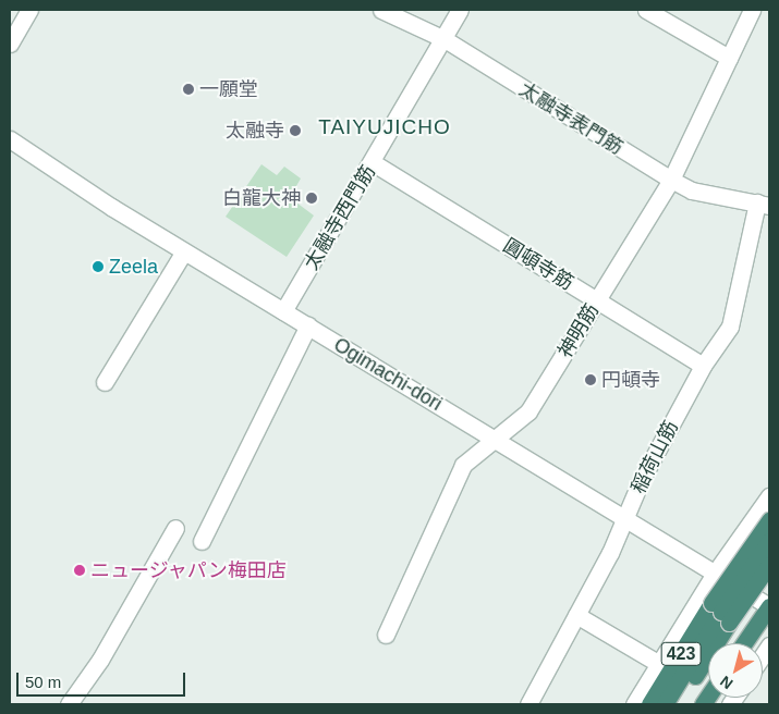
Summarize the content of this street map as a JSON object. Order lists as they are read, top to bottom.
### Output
{
  "streets": {
    "highway": ["423"],
    "street": [
      "太融寺表門筋",
      "太融寺西門筋",
      "圓頓寺筋",
      "神明筋",
      "Ogimachi-dori",
      "稲荷山筋"
    ]
  },
  "crossings": [
    ["太融寺表門筋", "太融寺西門筋"],
    ["太融寺表門筋", "神明筋"],
    ["太融寺表門筋", "稲荷山筋"],
    ["太融寺西門筋", "圓頓寺筋"],
    ["太融寺西門筋", "Ogimachi-dori"],
    ["圓頓寺筋", "神明筋"],
    ["圓頓寺筋", "稲荷山筋"],
    ["神明筋", "Ogimachi-dori"],
    ["Ogimachi-dori", "稲荷山筋"]
  ],
  "districts": ["TAIYUJICHO"],
  "places": [
    "一願堂",
    "太融寺",
    "白龍大神",
    "Zeela",
    "円頓寺",
    "ニュージャパン梅田店"
  ],
  "scale_bar": "50 m",
  "north": "bottom left"
}
